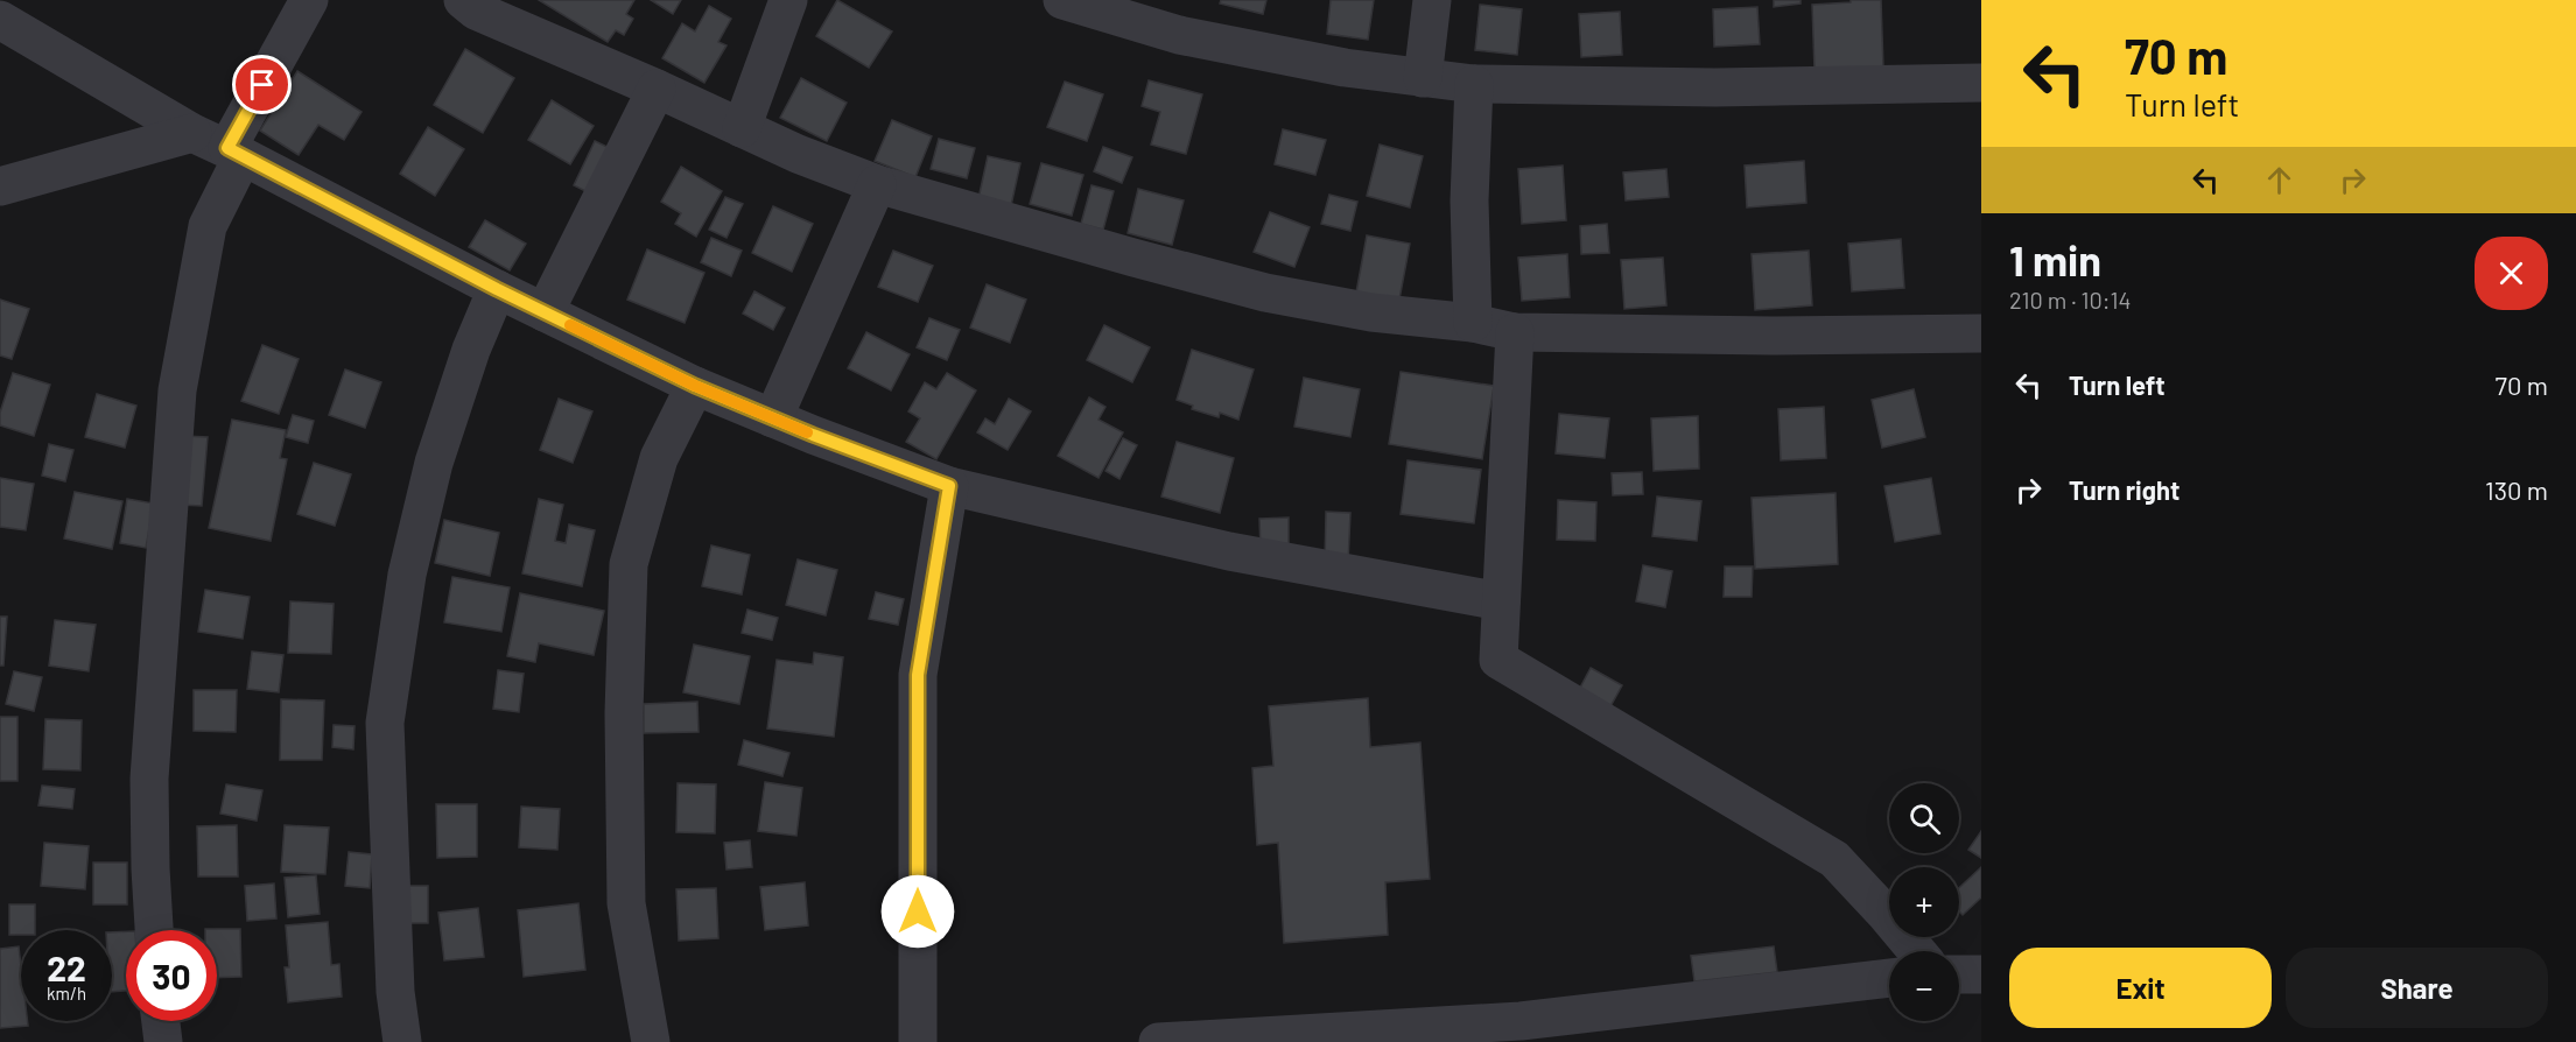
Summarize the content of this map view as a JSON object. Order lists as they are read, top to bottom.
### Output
{
  "page": {
    "turn": ["70 m", "Turn left"],
    "heading": ["1 min", "210 m · 10:14"],
    "list": [
      {
        "name": "Turn left",
        "value": "70 m"
      },
      {
        "name": "Turn right",
        "value": "130 m"
      }
    ],
    "map_buttons": ["+", "−"],
    "speed": "22 km/h",
    "limit": "30",
    "buttons": ["Exit", "Share"]
  }
}
